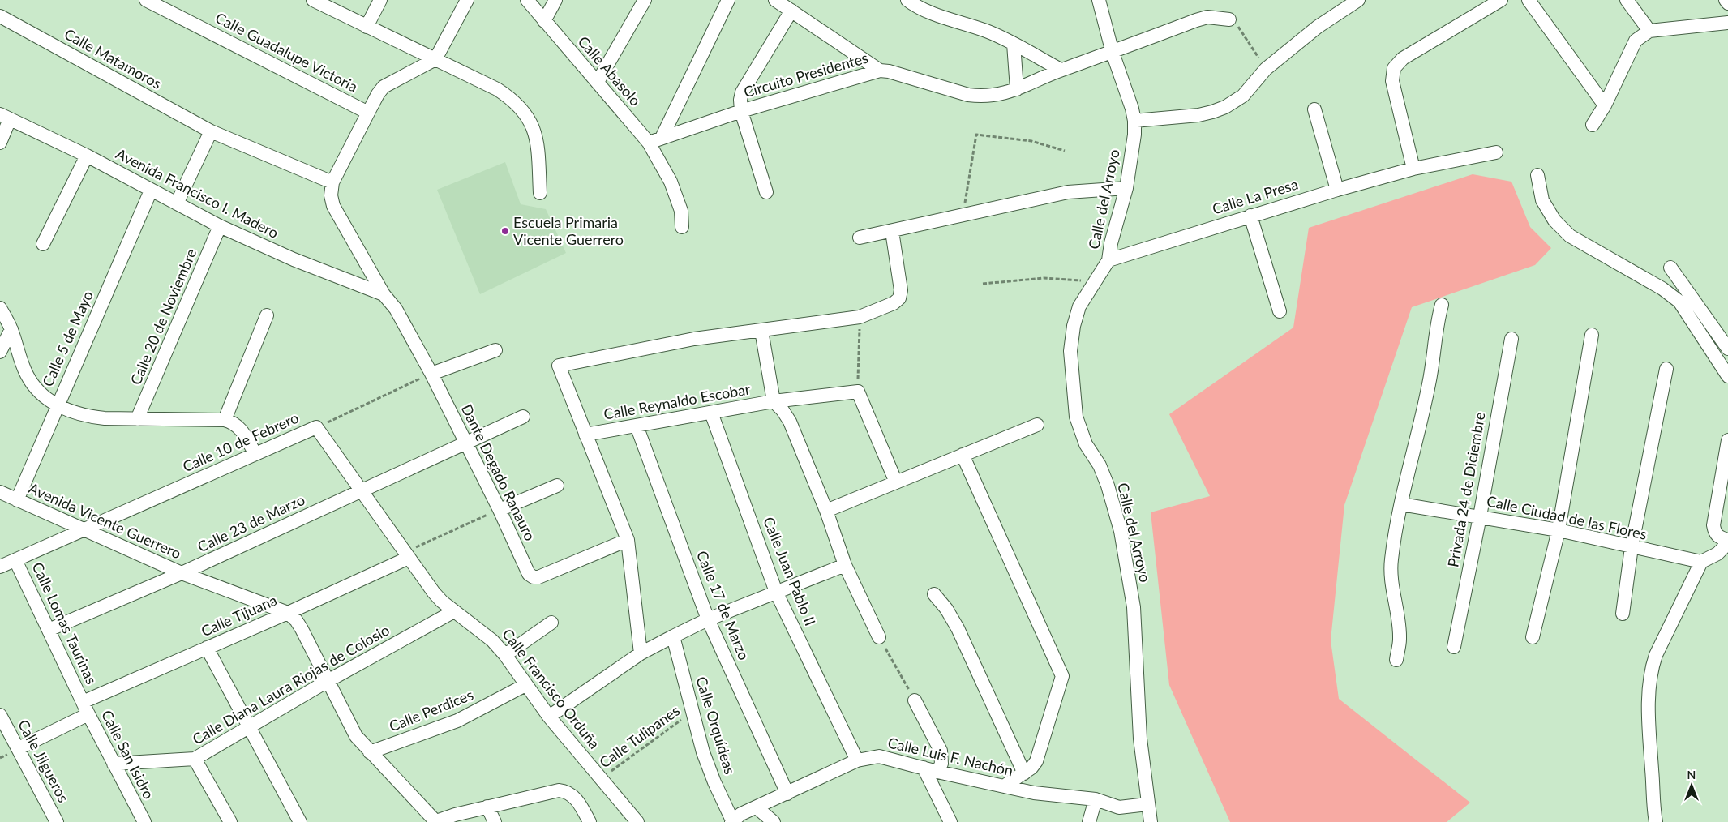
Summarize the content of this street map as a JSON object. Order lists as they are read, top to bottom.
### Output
{
  "streets": {
    "street": [
      "Calle Guadalupe Victoria",
      "Calle Matamoros",
      "Calle Abasolo",
      "Circuito Presidentes",
      "Avenida Francisco I. Madero",
      "Calle La Presa",
      "Calle del Arroyo",
      "Calle 20 de Noviembre",
      "Calle 5 de Mayo",
      "Calle Reynaldo Escobar",
      "Calle 10 de Febrero",
      "Dante Degado Ranauro",
      "Privada 24 de Diciembre",
      "Calle Ciudad de las Flores",
      "Avenida Vicente Guerrero",
      "Calle 23 de Marzo",
      "Calle Juan Pablo II",
      "Calle 17 de Marzo",
      "Calle Tijuana",
      "Calle Lomas Taurinas",
      "Calle Diana Laura Riojas de Colosio",
      "Calle Francisco Orduña",
      "Calle Perdices",
      "Calle Orquídeas",
      "Calle San Isidro",
      "Calle Luis F. Nachón",
      "Calle Jilgueros"
    ],
    "path": ["Calle Tulipanes"]
  },
  "crossings": [
    ["Calle Abasolo", "Circuito Presidentes"],
    ["Circuito Presidentes", "Calle del Arroyo"],
    ["Avenida Francisco I. Madero", "Calle 20 de Noviembre"],
    ["Avenida Francisco I. Madero", "Calle 5 de Mayo"],
    ["Avenida Francisco I. Madero", "Dante Degado Ranauro"],
    ["Calle La Presa", "Calle del Arroyo"],
    ["Calle del Arroyo", "Calle Luis F. Nachón"],
    ["Calle 5 de Mayo", "Avenida Vicente Guerrero"],
    ["Calle Reynaldo Escobar", "Calle Juan Pablo II"],
    ["Calle Reynaldo Escobar", "Calle 17 de Marzo"],
    ["Calle 10 de Febrero", "Dante Degado Ranauro"],
    ["Calle 10 de Febrero", "Avenida Vicente Guerrero"],
    ["Calle 10 de Febrero", "Calle Lomas Taurinas"],
    ["Calle 10 de Febrero", "Calle Francisco Orduña"],
    ["Dante Degado Ranauro", "Calle 23 de Marzo"],
    ["Privada 24 de Diciembre", "Calle Ciudad de las Flores"],
    ["Avenida Vicente Guerrero", "Calle 23 de Marzo"],
    ["Avenida Vicente Guerrero", "Calle Tijuana"],
    ["Calle 23 de Marzo", "Calle Lomas Taurinas"],
    ["Calle 23 de Marzo", "Calle Francisco Orduña"],
    ["Calle Juan Pablo II", "Calle Luis F. Nachón"],
    ["Calle 17 de Marzo", "Calle Luis F. Nachón"],
    ["Calle Tijuana", "Calle Lomas Taurinas"],
    ["Calle Tijuana", "Calle Francisco Orduña"],
    ["Calle Tijuana", "Calle San Isidro"],
    ["Calle Lomas Taurinas", "Calle San Isidro"],
    ["Calle Diana Laura Riojas de Colosio", "Calle Francisco Orduña"],
    ["Calle Diana Laura Riojas de Colosio", "Calle San Isidro"],
    ["Calle Francisco Orduña", "Calle Perdices"],
    ["Calle Francisco Orduña", "Calle Tulipanes"],
    ["Calle Orquídeas", "Calle Tulipanes"],
    ["Calle Orquídeas", "Calle Luis F. Nachón"]
  ],
  "places": ["Escuela Primaria Vicente Guerrero"],
  "north": "top"
}
